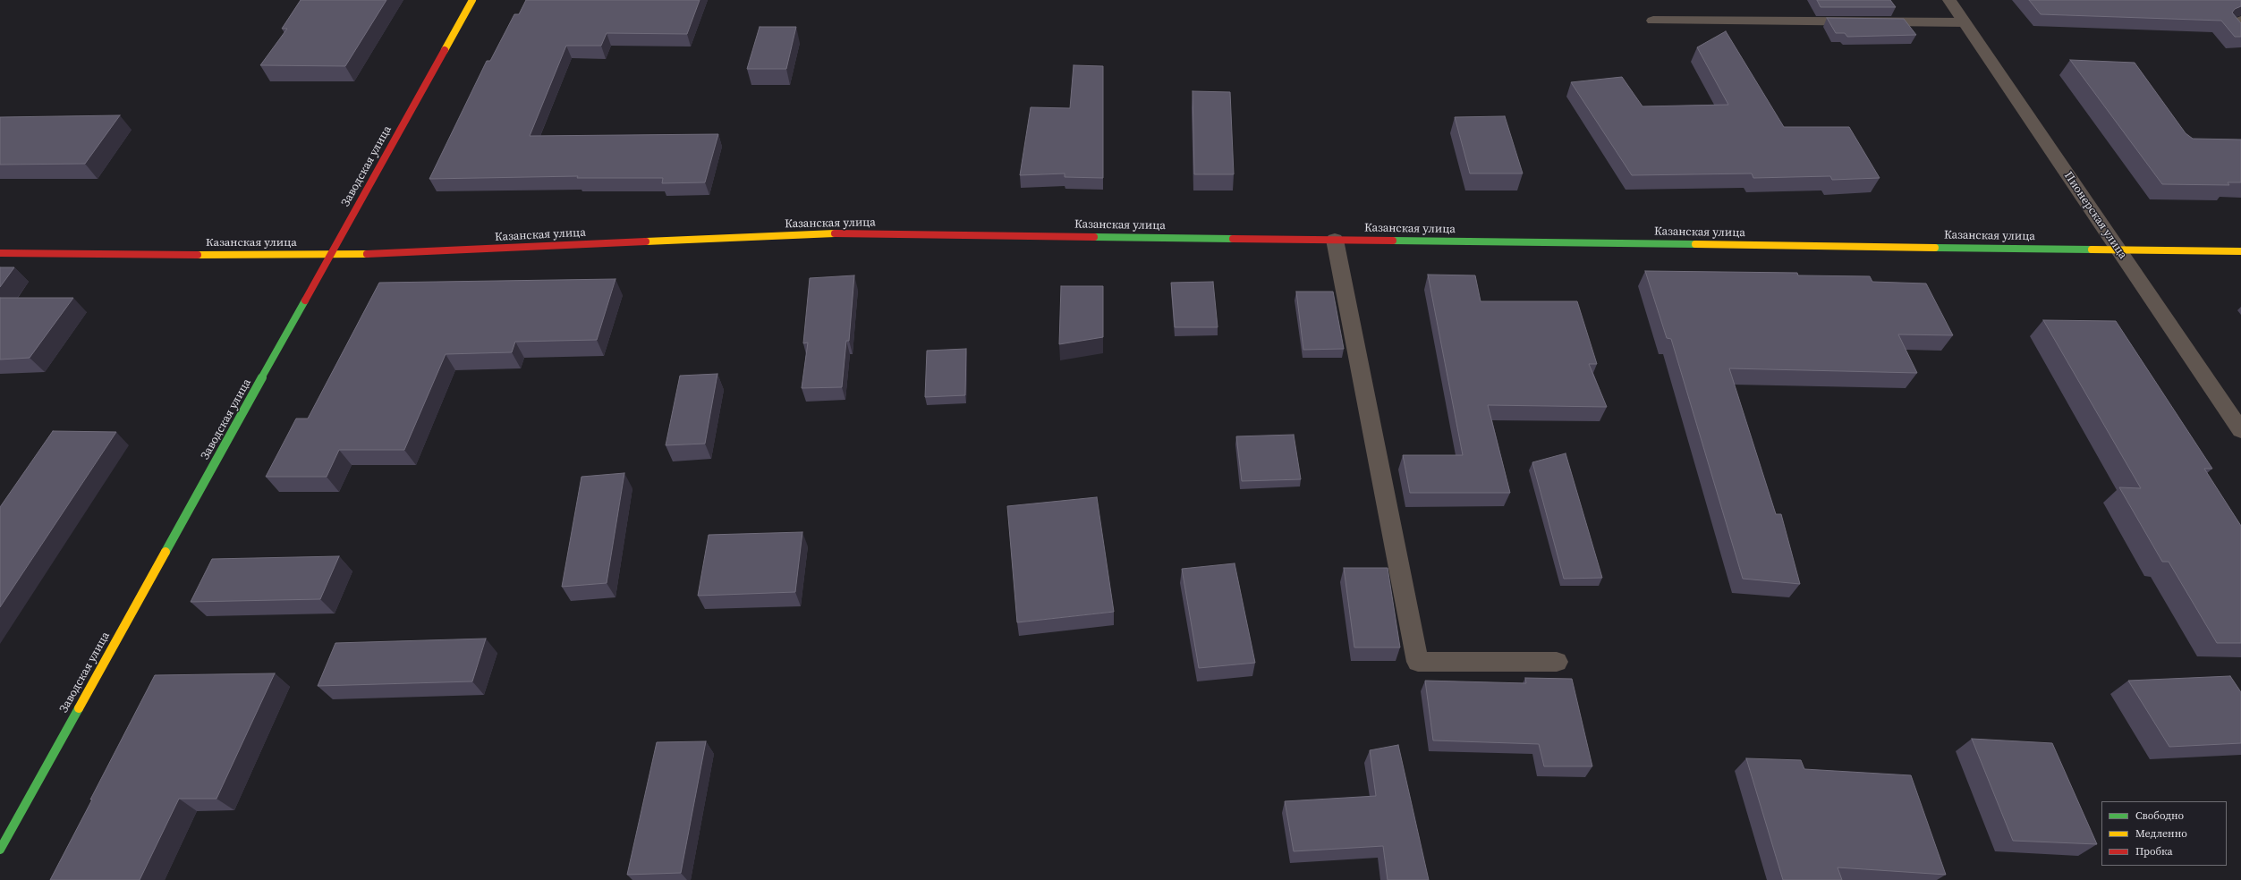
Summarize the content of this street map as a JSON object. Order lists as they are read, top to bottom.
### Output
{
  "streets": {
    "street": ["Заводская улица", "Пионерская улица", "Казанская улица"]
  },
  "crossings": [
    ["Заводская улица", "Казанская улица"],
    ["Пионерская улица", "Казанская улица"]
  ],
  "legend": ["Свободно", "Медленно", "Пробка"]
}
